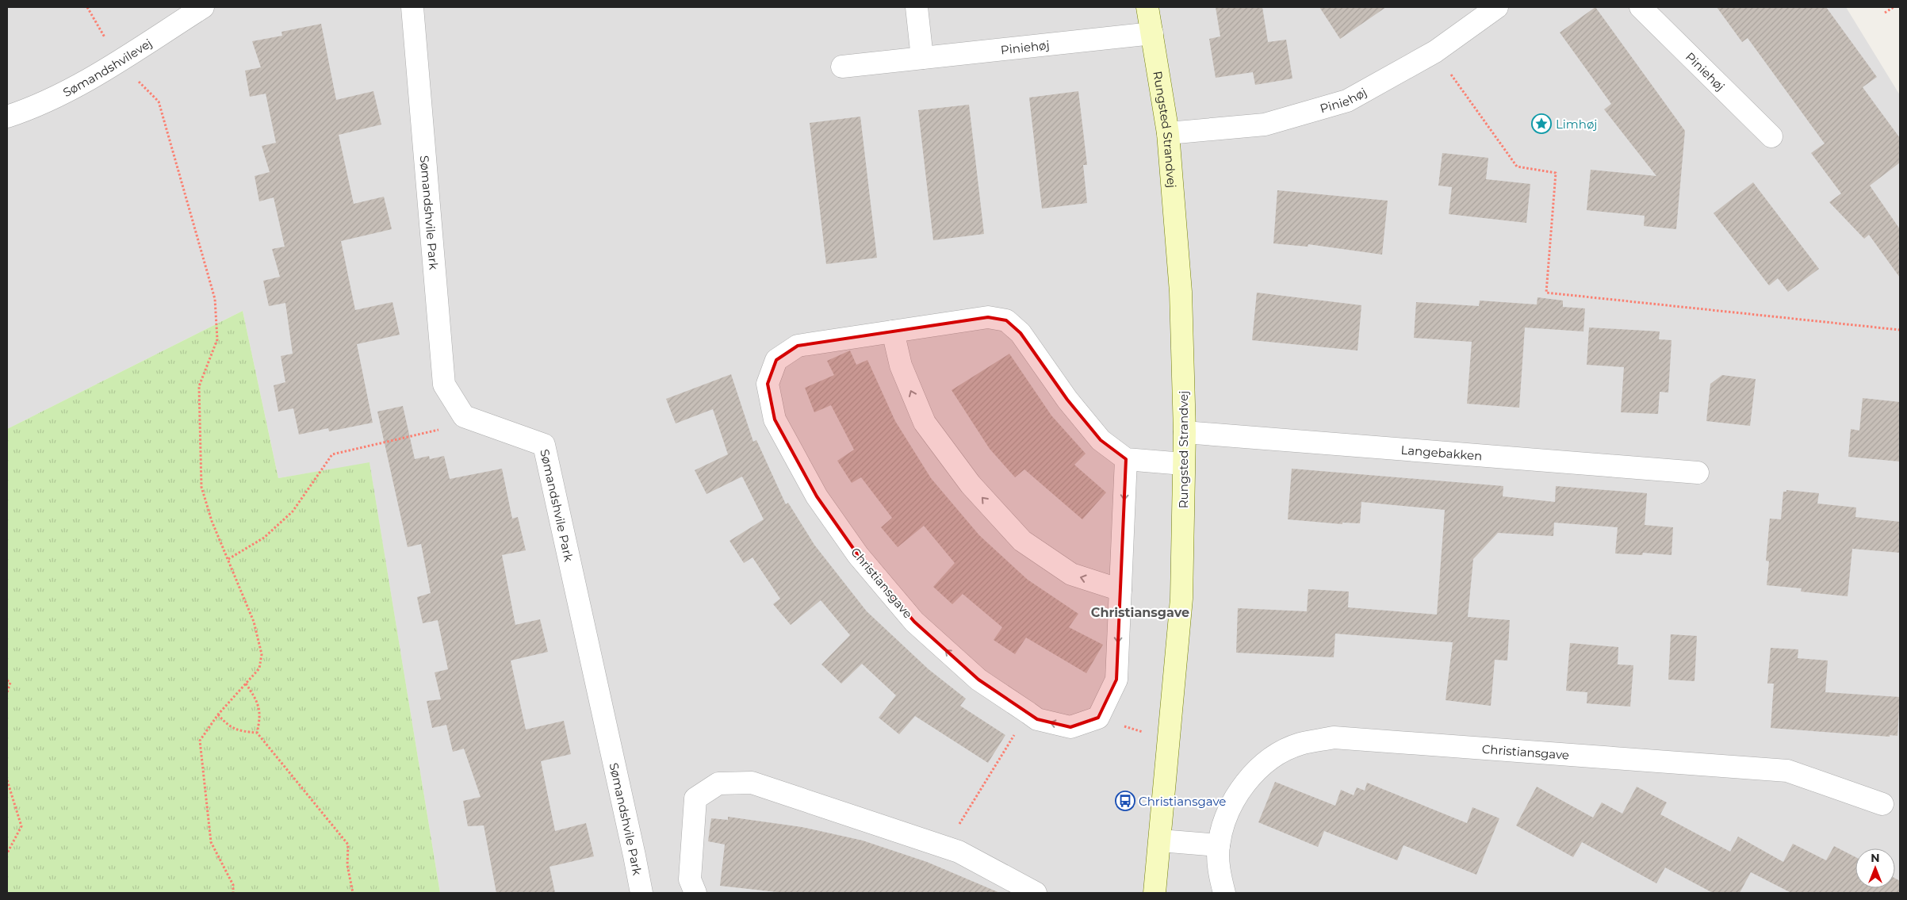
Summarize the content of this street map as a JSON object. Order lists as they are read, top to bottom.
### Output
{
  "streets": {
    "main road": ["Rungsted Strandvej"],
    "street": [
      "Piniehøj",
      "Sømandshvilevej",
      "Sømandshvile Park",
      "Langebakken",
      "Christiansgave"
    ]
  },
  "crossings": [
    ["Piniehøj", "Rungsted Strandvej"],
    ["Rungsted Strandvej", "Langebakken"]
  ],
  "districts": ["Christiansgave"],
  "places": {
    "place": ["Limhøj"],
    "bus stop": ["Christiansgave"]
  },
  "north": "top"
}
